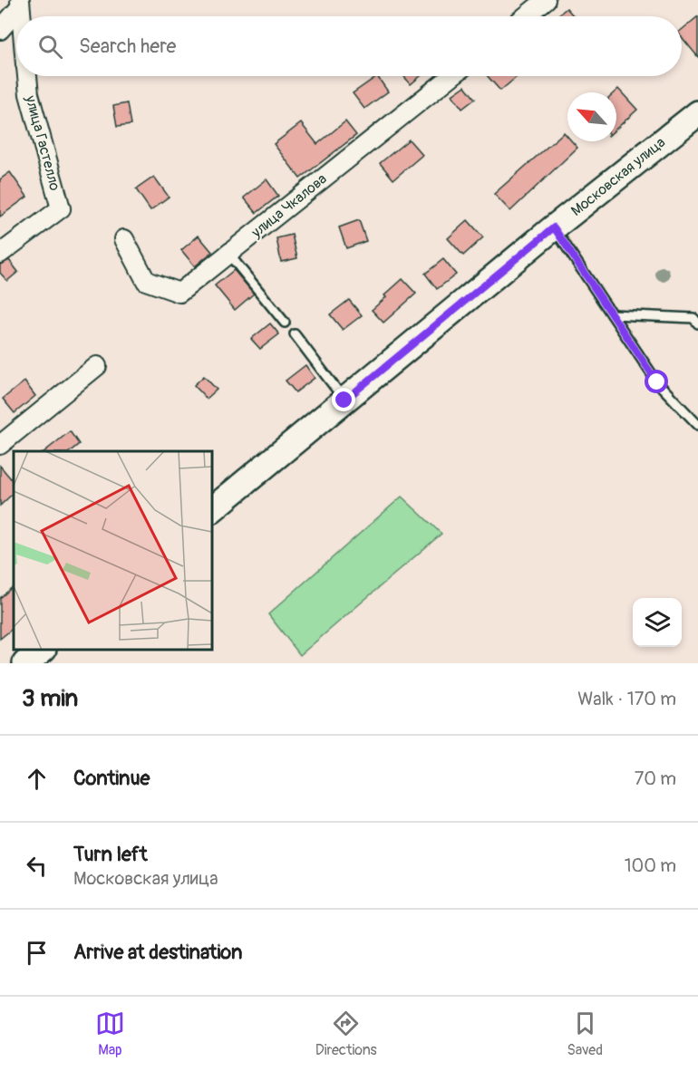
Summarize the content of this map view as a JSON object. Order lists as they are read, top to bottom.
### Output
{
  "streets": {
    "main road": ["Московская улица"],
    "street": ["улица Гастелло", "улица Чкалова"]
  },
  "north": "top left",
  "page": {
    "search": "Search here",
    "heading": ["3 min", "Walk · 170 m"],
    "list": [
      ["Continue", "70 m"],
      ["Turn left", "Московская улица", "100 m"],
      "Arrive at destination"
    ],
    "nav": ["Map", "Directions", "Saved"]
  }
}
